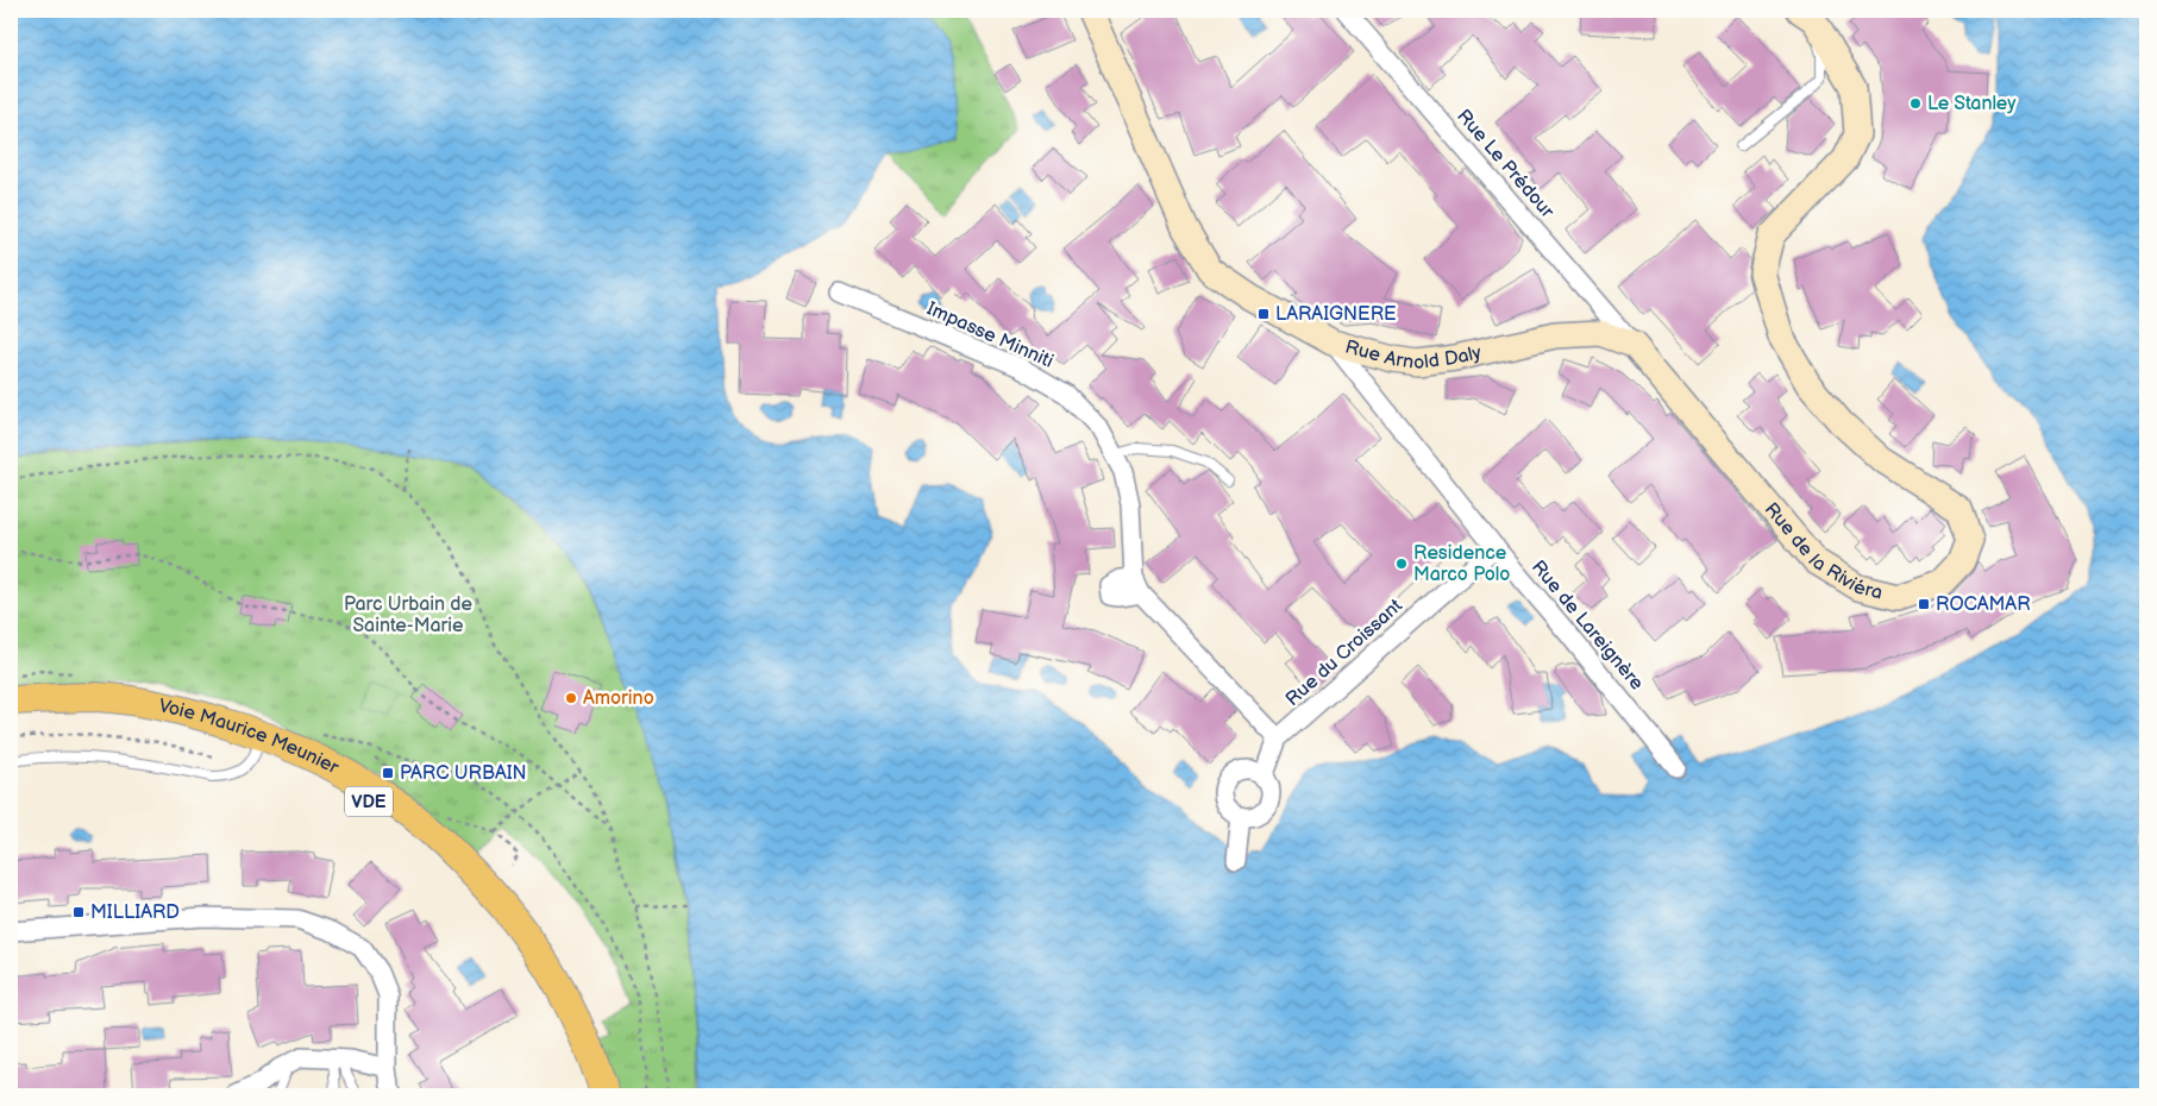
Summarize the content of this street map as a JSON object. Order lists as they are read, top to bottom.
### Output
{
  "streets": {
    "main road": ["Voie Maurice Meunier", "VDE"],
    "street": [
      "Rue Le Prédour",
      "Impasse Minniti",
      "Rue Arnold Daly",
      "Rue de la Riviéra",
      "Rue de Lareignère",
      "Rue du Croissant"
    ]
  },
  "crossings": [
    ["Rue Le Prédour", "Rue Arnold Daly"],
    ["Rue Le Prédour", "Rue de la Riviéra"],
    ["Impasse Minniti", "Rue du Croissant"],
    ["Rue Arnold Daly", "Rue de la Riviéra"],
    ["Rue Arnold Daly", "Rue de Lareignère"],
    ["Rue de Lareignère", "Rue du Croissant"]
  ],
  "parks": ["Parc Urbain de Sainte-Marie"],
  "places": {
    "other": ["Le Stanley", "Residence Marco Polo", "Amorino"],
    "transit": [
      "LARAIGNERE",
      "ROCAMAR",
      "PARC URBAIN",
      "MILLIARD"
    ]
  }
}
